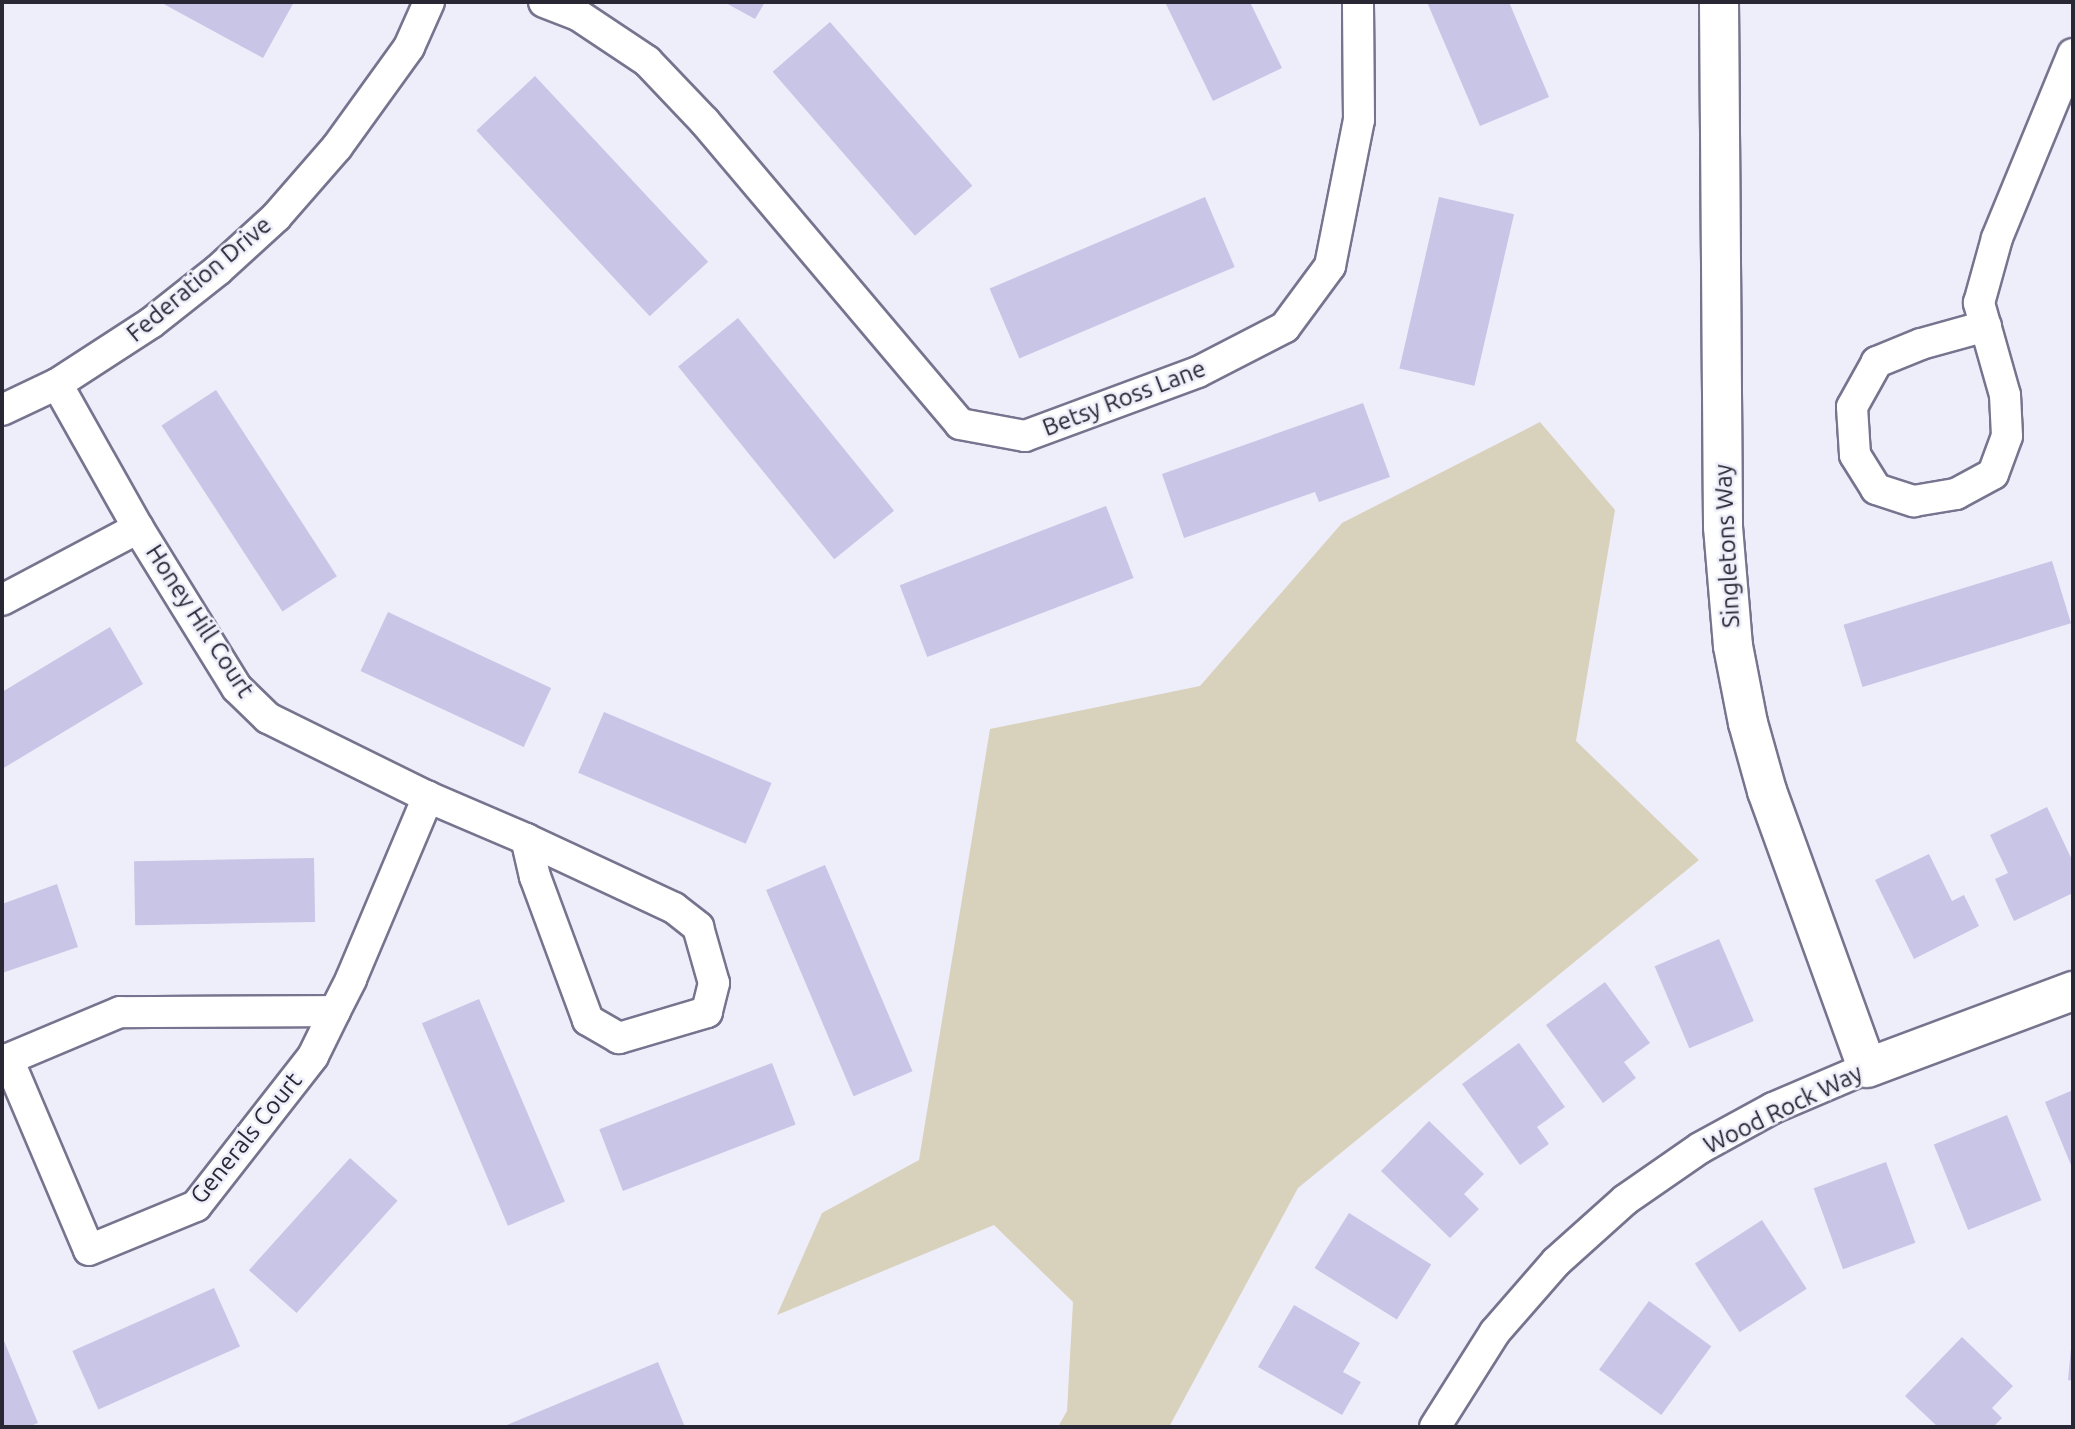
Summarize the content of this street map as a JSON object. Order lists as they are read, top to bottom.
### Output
{
  "streets": {
    "street": [
      "Federation Drive",
      "Betsy Ross Lane",
      "Singletons Way",
      "Honey Hill Court",
      "Wood Rock Way",
      "Generals Court"
    ]
  },
  "crossings": [
    ["Federation Drive", "Honey Hill Court"],
    ["Singletons Way", "Wood Rock Way"],
    ["Honey Hill Court", "Generals Court"]
  ]
}
